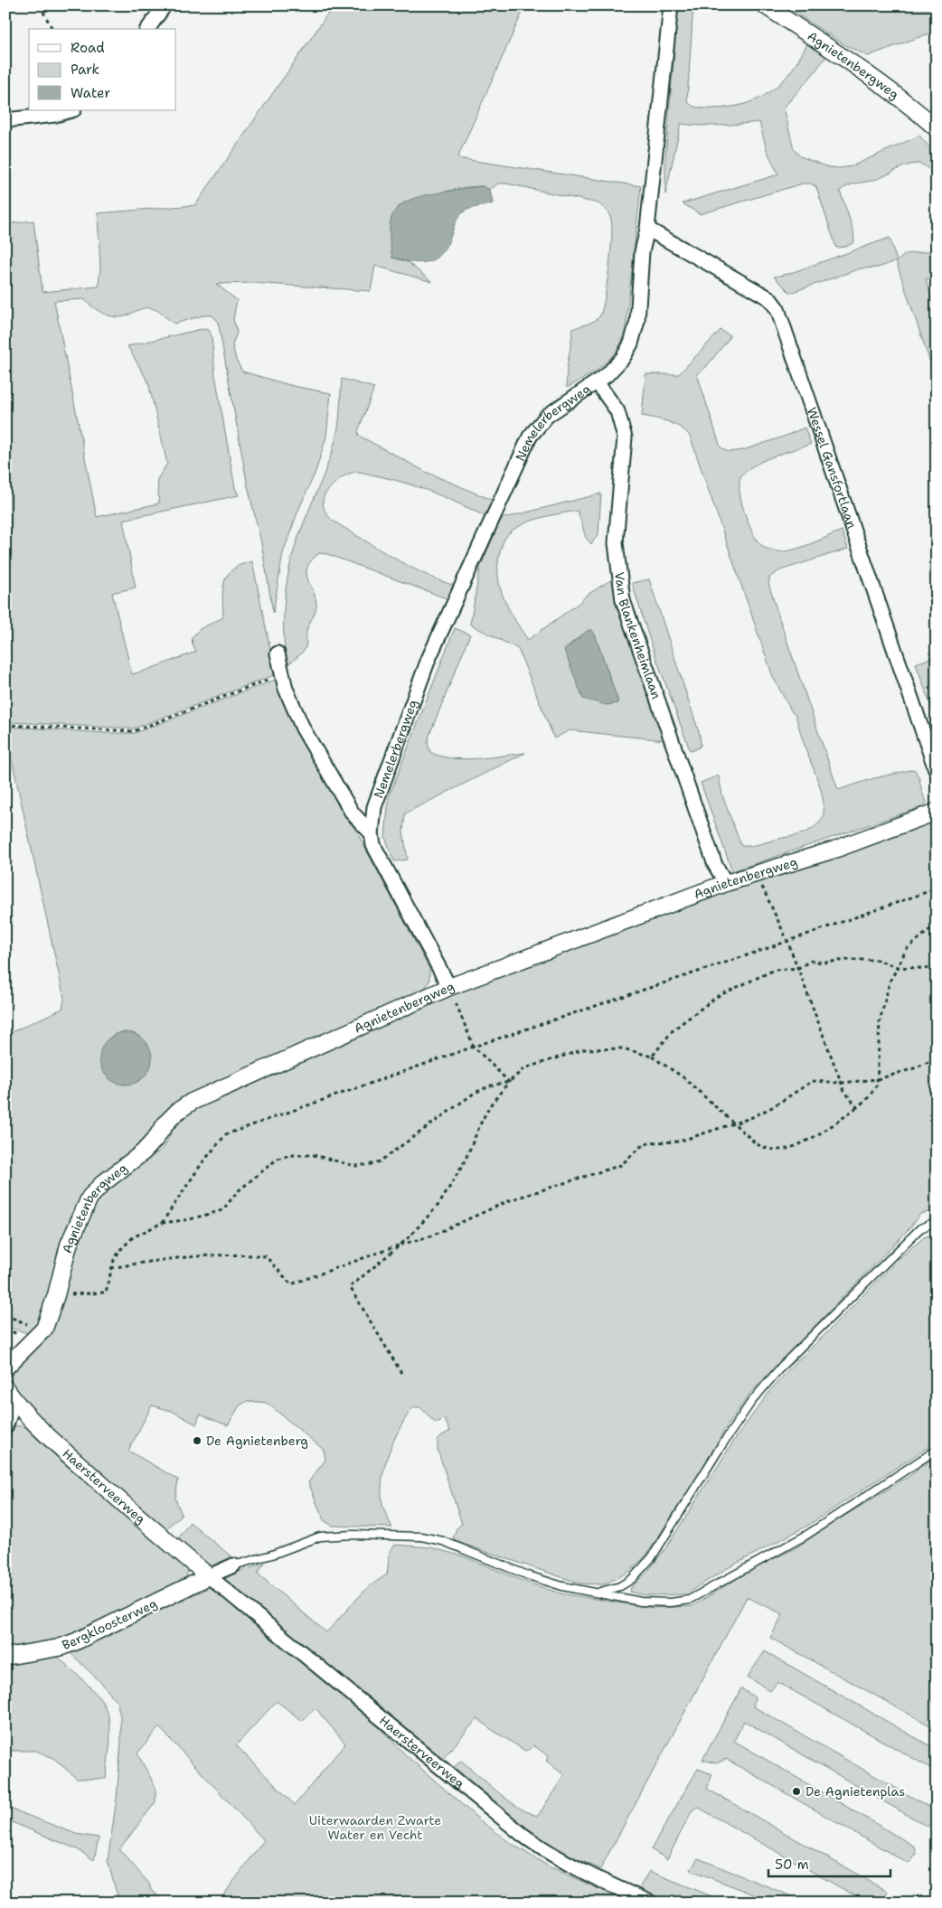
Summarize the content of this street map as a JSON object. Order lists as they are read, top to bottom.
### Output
{
  "streets": {
    "street": [
      "Agnietenbergweg",
      "Nemelerbergweg",
      "Wessel Gansfortlaan",
      "Van Blankenheimlaan",
      "Haersterveerweg",
      "Bergkloosterweg"
    ]
  },
  "crossings": [
    ["Agnietenbergweg", "Nemelerbergweg"],
    ["Agnietenbergweg", "Van Blankenheimlaan"],
    ["Nemelerbergweg", "Wessel Gansfortlaan"],
    ["Nemelerbergweg", "Van Blankenheimlaan"],
    ["Haersterveerweg", "Bergkloosterweg"]
  ],
  "parks": ["Uiterwaarden Zwarte Water en Vecht"],
  "places": ["De Agnietenberg", "De Agnietenplas"],
  "legend": ["Road", "Park", "Water"],
  "scale_bar": "50 m"
}
